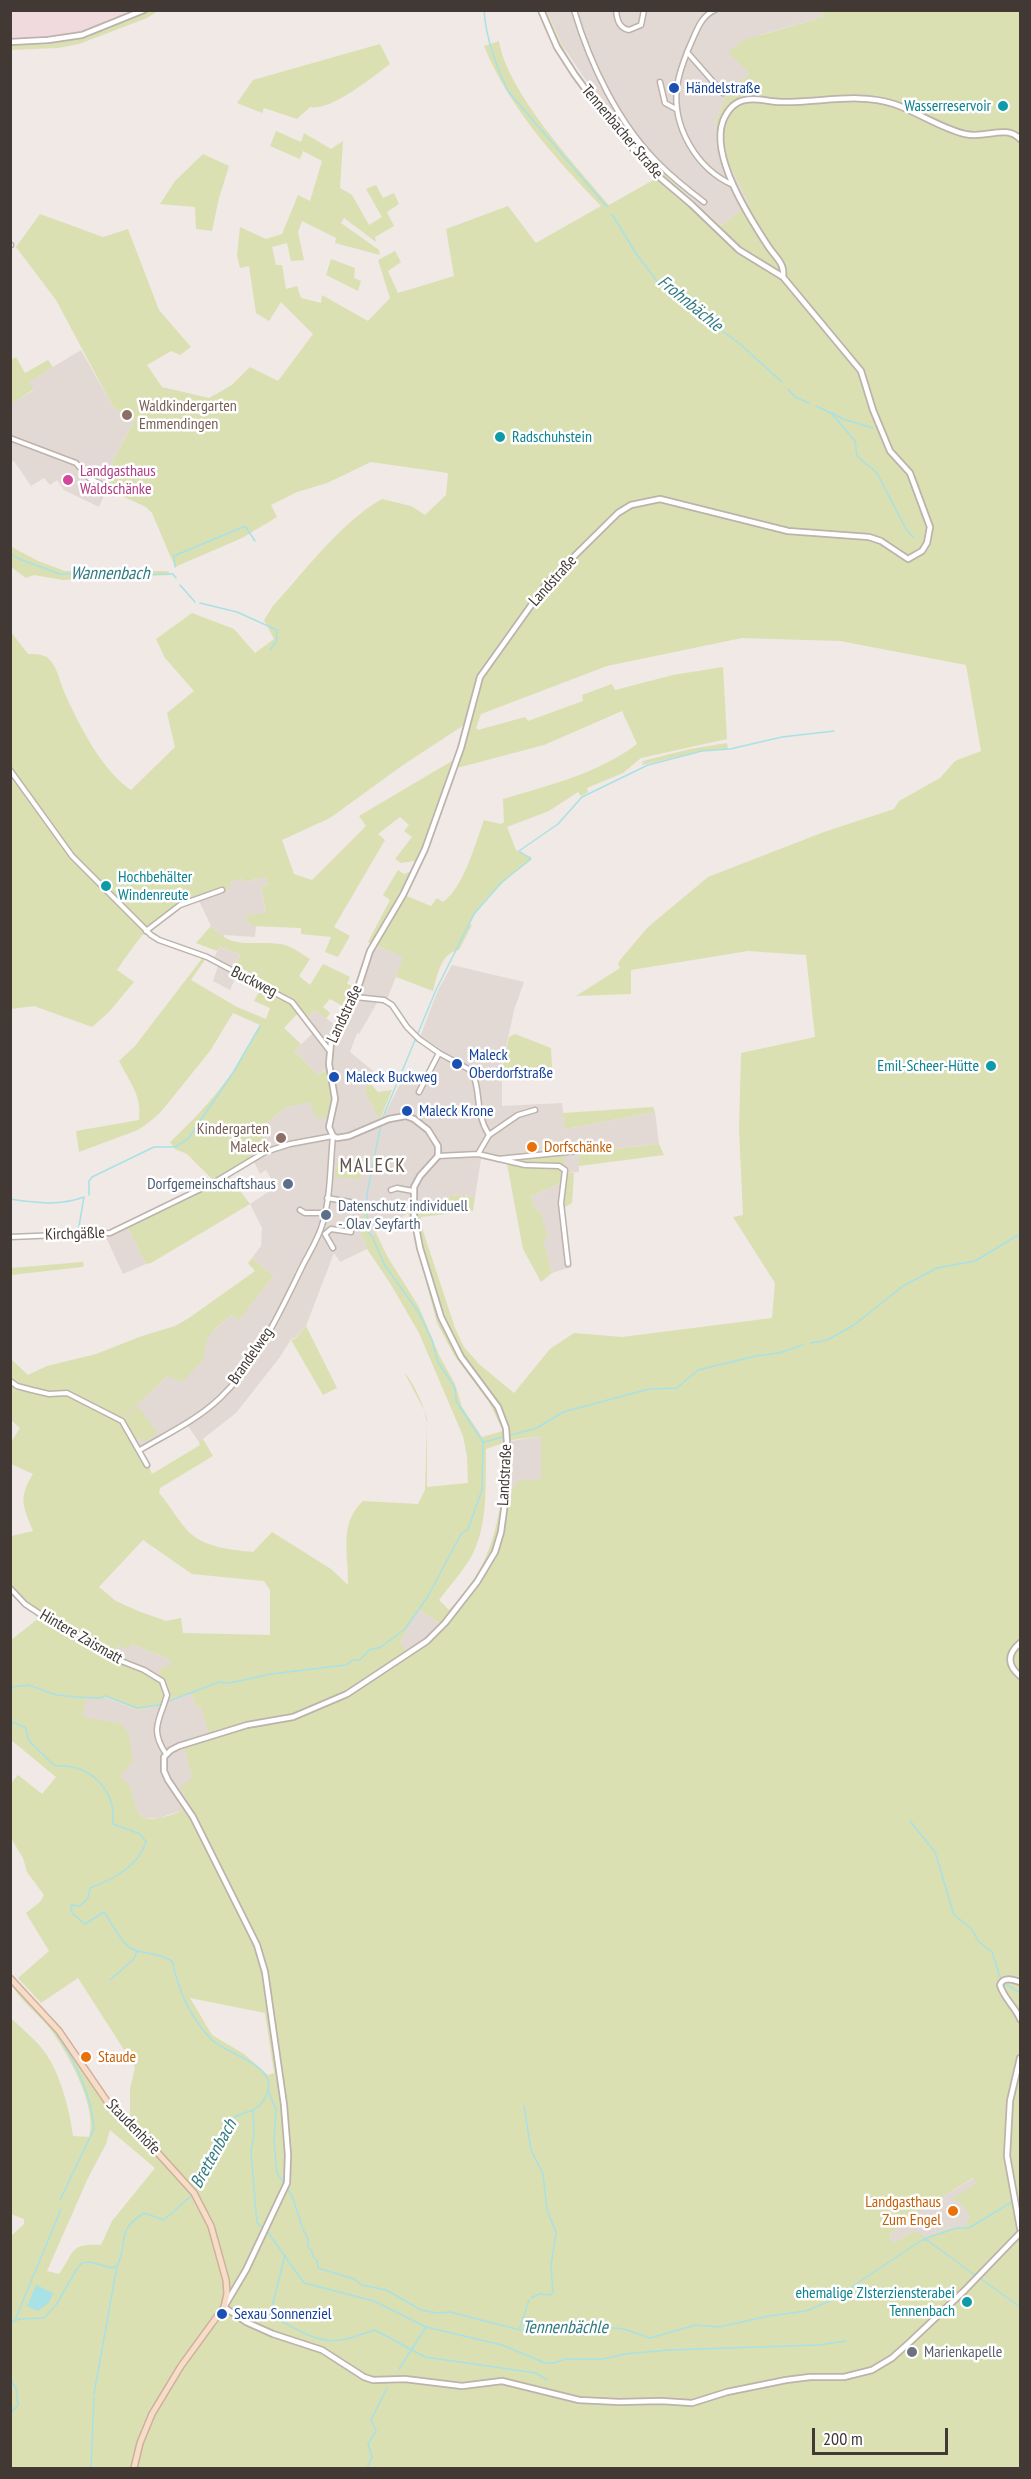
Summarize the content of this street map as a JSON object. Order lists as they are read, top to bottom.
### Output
{
  "streets": {
    "main road": ["Staudenhöfe"],
    "street": [
      "Tennenbacher Straße",
      "Landstraße",
      "Buckweg",
      "Kirchgäßle",
      "Brandelweg",
      "Hintere Zaismatt"
    ]
  },
  "crossings": [
    ["Tennenbacher Straße", "Landstraße"],
    ["Landstraße", "Buckweg"],
    ["Landstraße", "Kirchgäßle"],
    ["Landstraße", "Brandelweg"],
    ["Landstraße", "Hintere Zaismatt"],
    ["Kirchgäßle", "Brandelweg"],
    ["Hintere Zaismatt", "Staudenhöfe"]
  ],
  "districts": ["MALECK"],
  "water": [
    "Frohnbächle",
    "Wannenbach",
    "Brettenbach",
    "Tennenbächle"
  ],
  "places": [
    "Händelstraße",
    "Wasserreservoir",
    "Waldkindergarten Emmendingen",
    "Radschuhstein",
    "Landgasthaus Waldschänke",
    "Hochbehälter Windenreute",
    "Maleck Oberdorfstraße",
    "Emil-Scheer-Hütte",
    "Maleck Buckweg",
    "Maleck Krone",
    "Kindergarten Maleck",
    "Dorfschänke",
    "Dorfgemeinschaftshaus",
    "Datenschutz individuell - Olav Seyfarth",
    "Staude",
    "Landgasthaus Zum Engel",
    "ehemalige ZIsterziensterabei Tennenbach",
    "Sexau Sonnenziel",
    "Marienkapelle"
  ],
  "scale_bar": "200 m"
}
